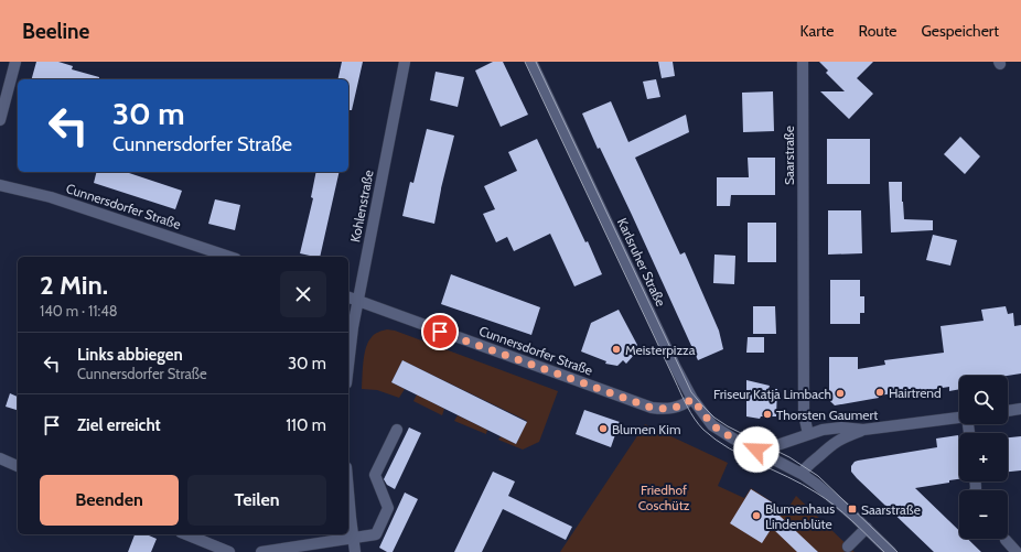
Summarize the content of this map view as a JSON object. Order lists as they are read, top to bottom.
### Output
{
  "streets": {
    "street": [
      "Saarstraße",
      "Cunnersdorfer Straße",
      "Kohlenstraße",
      "Karlsruher Straße"
    ]
  },
  "crossings": [
    ["Cunnersdorfer Straße", "Kohlenstraße"],
    ["Cunnersdorfer Straße", "Karlsruher Straße"]
  ],
  "parks": ["Friedhof Coschütz"],
  "places": {
    "other": [
      "Meisterpizza",
      "Hairtrend",
      "Friseur Katja Limbach",
      "Thorsten Gaumert",
      "Blumen Kim",
      "Blumenhaus Lindenblüte"
    ],
    "transit": ["Saarstraße"]
  },
  "page": {
    "header": "Beeline",
    "nav": ["Karte", "Route", "Gespeichert"],
    "turn": ["30 m", "Cunnersdorfer Straße"],
    "heading": ["2 Min.", "140 m · 11:48"],
    "list": [
      {
        "name": "Links abbiegen",
        "note": "Cunnersdorfer Straße",
        "value": "30 m"
      },
      {
        "name": "Ziel erreicht",
        "value": "110 m"
      }
    ],
    "map_buttons": ["+", "−"],
    "buttons": ["Beenden", "Teilen"]
  }
}
